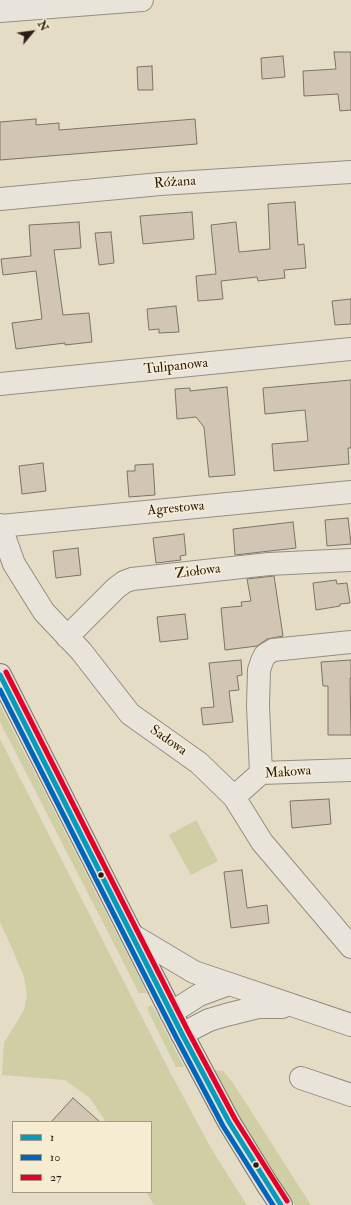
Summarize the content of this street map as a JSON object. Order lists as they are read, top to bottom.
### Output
{
  "streets": {
    "street": [
      "Różana",
      "Tulipanowa",
      "Agrestowa",
      "Ziołowa",
      "Sadowa",
      "Makowa"
    ]
  },
  "crossings": [
    ["Agrestowa", "Sadowa"],
    ["Ziołowa", "Sadowa"],
    ["Sadowa", "Makowa"]
  ],
  "lines": ["transit line 27", "transit line 1", "transit line 10"],
  "legend": ["1", "10", "27"],
  "north": "top right"
}
